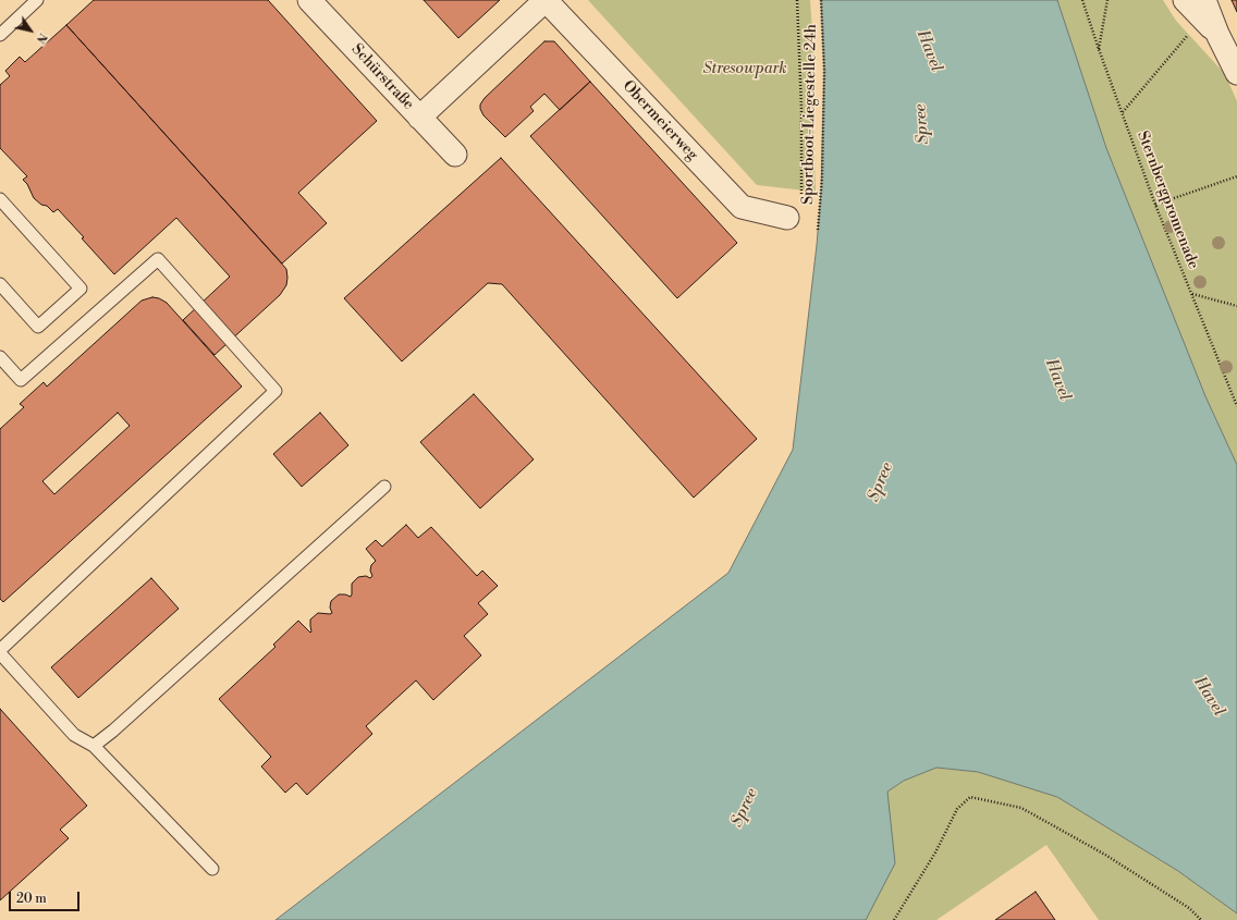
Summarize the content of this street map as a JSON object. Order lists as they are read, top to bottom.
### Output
{
  "streets": {
    "street": ["Schürstraße", "Obermeierweg"],
    "path": ["Sportboot-Liegestelle 24h", "Sternbergpromenade"]
  },
  "crossings": [
    ["Schürstraße", "Obermeierweg"]
  ],
  "water": ["Havel", "Spree"],
  "parks": ["Stresowpark"],
  "scale_bar": "20 m",
  "north": "bottom right"
}
